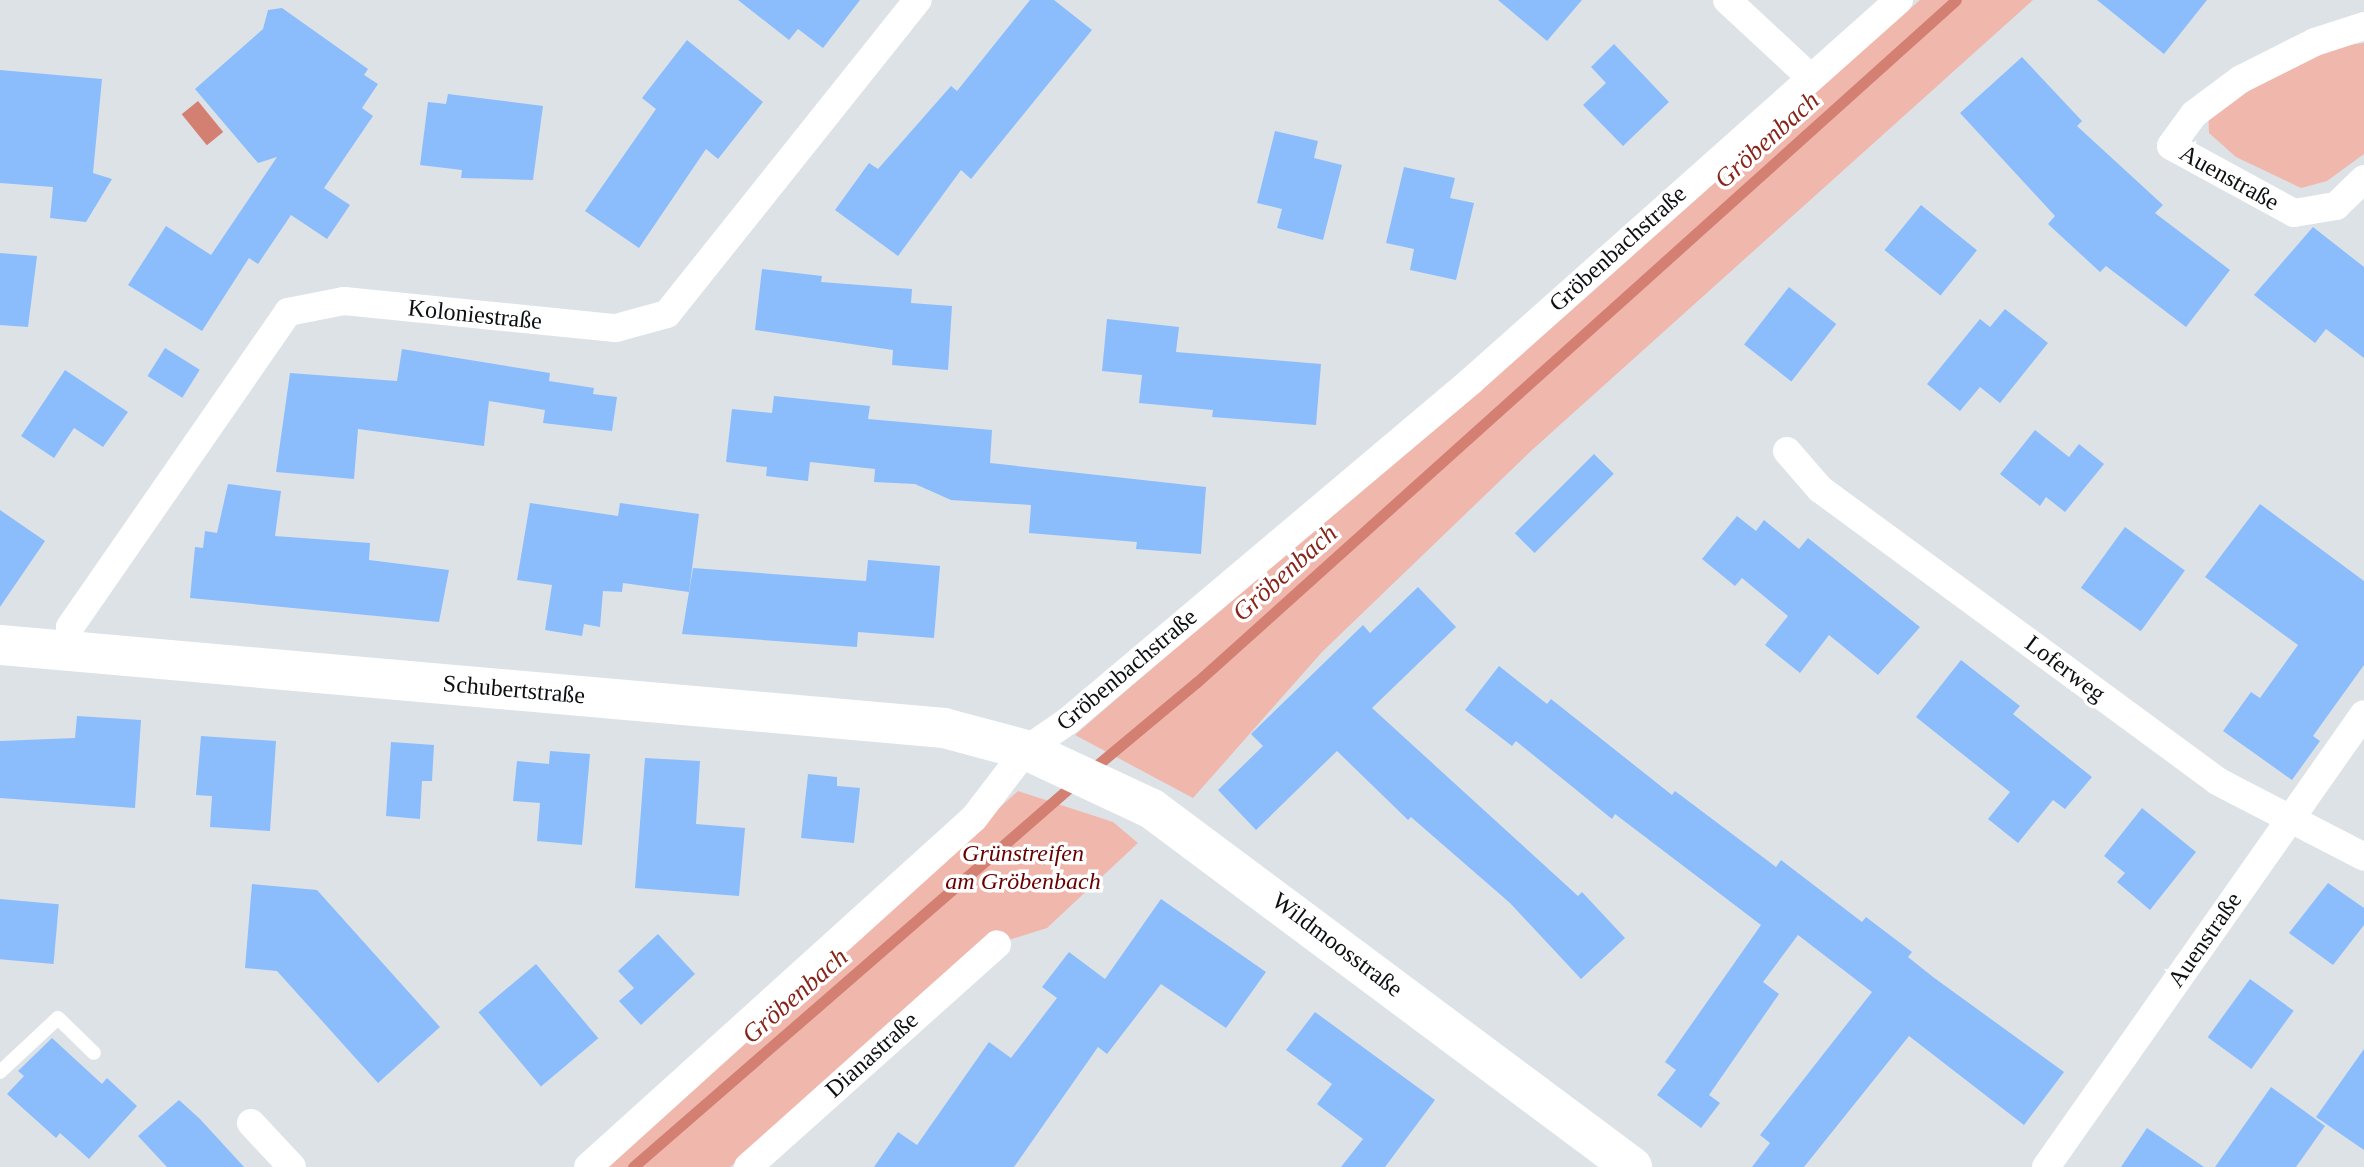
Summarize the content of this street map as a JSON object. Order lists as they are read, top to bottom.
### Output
{
  "streets": {
    "street": [
      "Auenstraße",
      "Gröbenbachstraße",
      "Koloniestraße",
      "Loferweg",
      "Schubertstraße",
      "Wildmoosstraße",
      "Dianastraße"
    ]
  },
  "crossings": [
    ["Auenstraße", "Loferweg"],
    ["Gröbenbachstraße", "Schubertstraße"],
    ["Gröbenbachstraße", "Wildmoosstraße"],
    ["Koloniestraße", "Schubertstraße"],
    ["Schubertstraße", "Wildmoosstraße"]
  ],
  "water": ["Gröbenbach"],
  "parks": ["Grünstreifen am Gröbenbach"]
}
